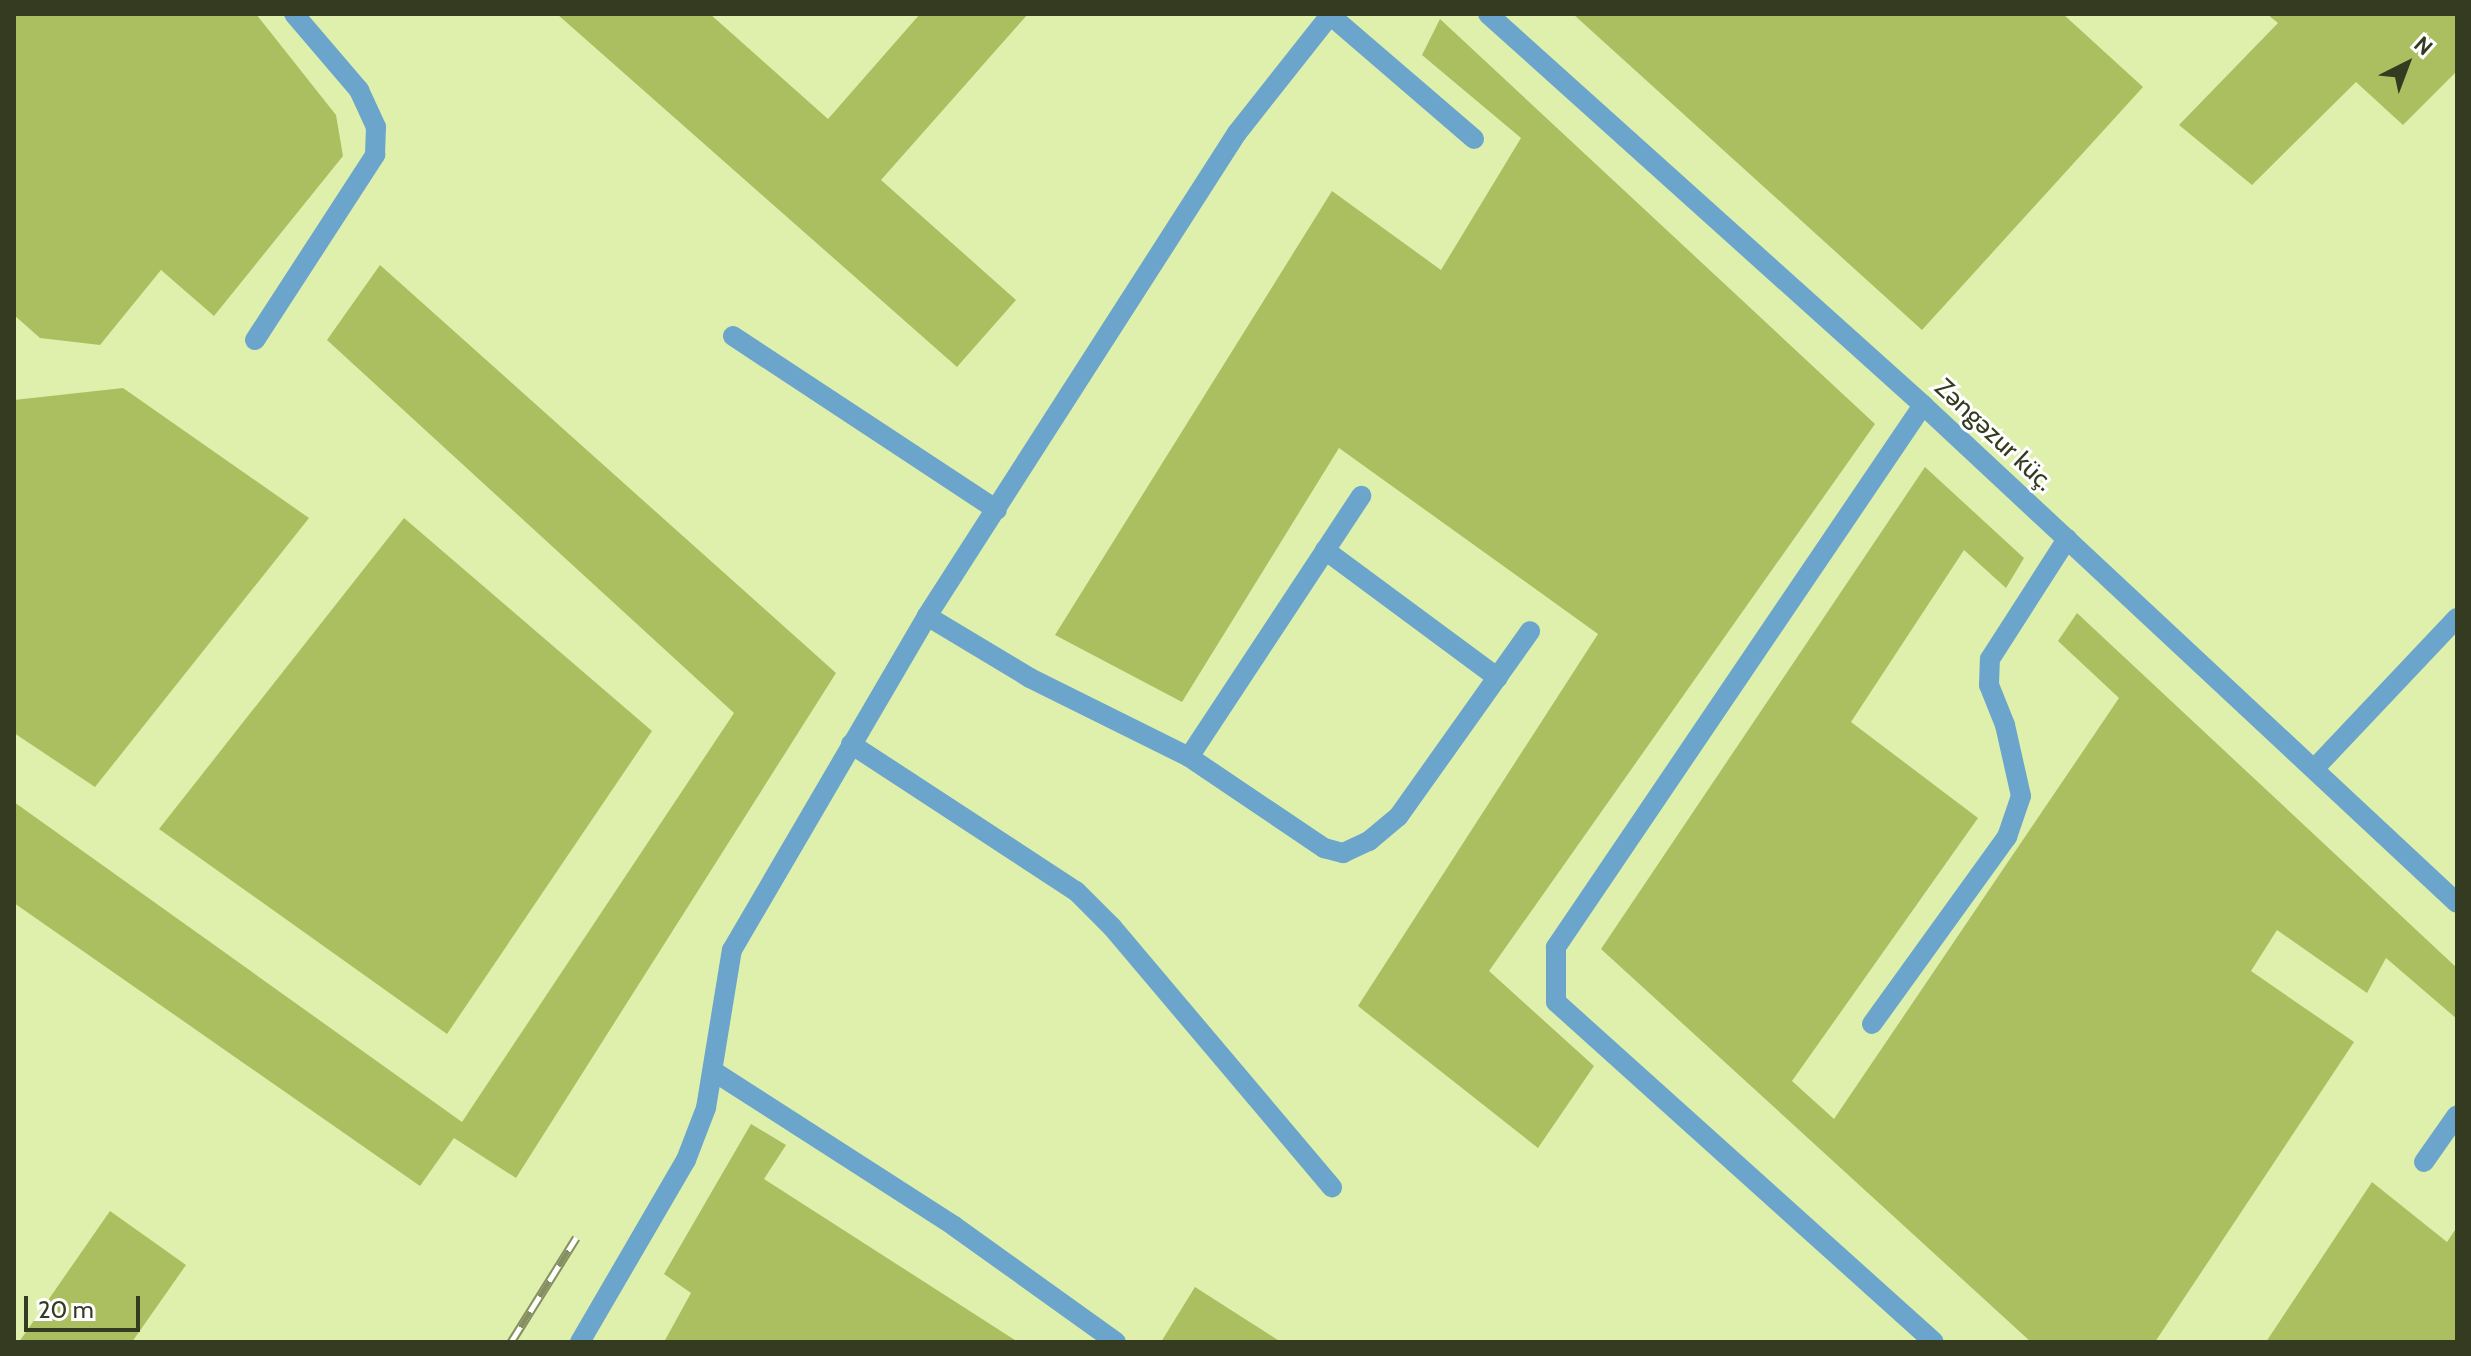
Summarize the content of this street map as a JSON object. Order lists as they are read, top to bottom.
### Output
{
  "streets": {
    "street": ["Zəngəzur küç."]
  },
  "scale_bar": "20 m",
  "north": "top right"
}
